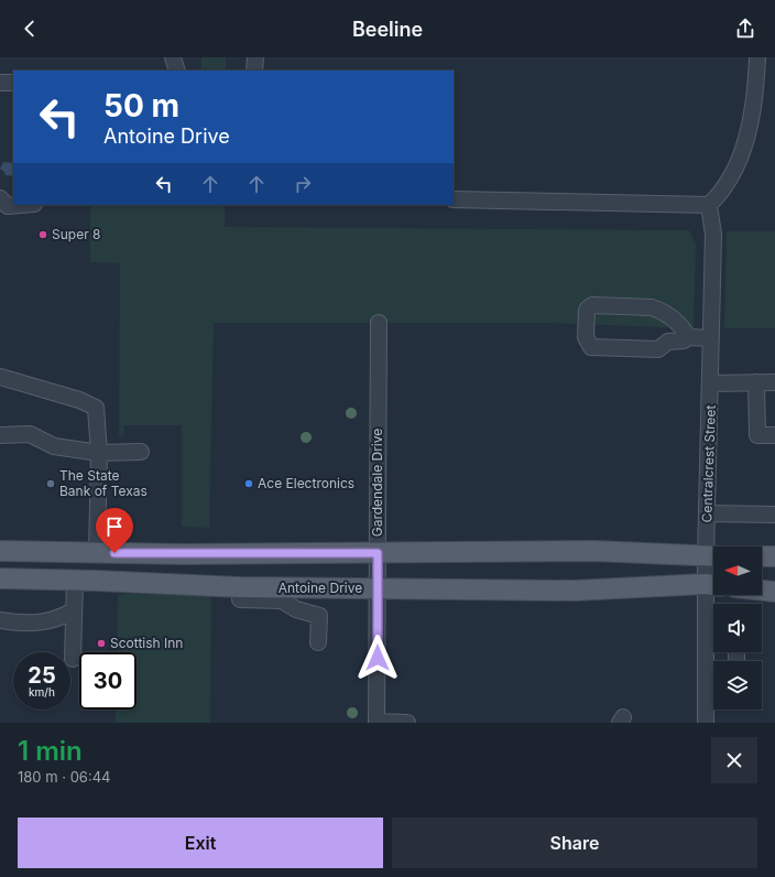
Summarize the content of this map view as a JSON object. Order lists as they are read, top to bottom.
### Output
{
  "streets": {
    "main road": ["Antoine Drive"],
    "street": ["Centralcrest Street", "Gardendale Drive"]
  },
  "crossings": [
    ["Gardendale Drive", "Antoine Drive"]
  ],
  "places": [
    "Super 8",
    "The State Bank of Texas",
    "Ace Electronics",
    "Scottish Inn"
  ],
  "north": "left",
  "page": {
    "header": "Beeline",
    "turn": ["50 m", "Antoine Drive"],
    "speed": "25 km/h",
    "limit": "30",
    "heading": ["1 min", "180 m · 06:44"],
    "buttons": ["Exit", "Share"]
  }
}
